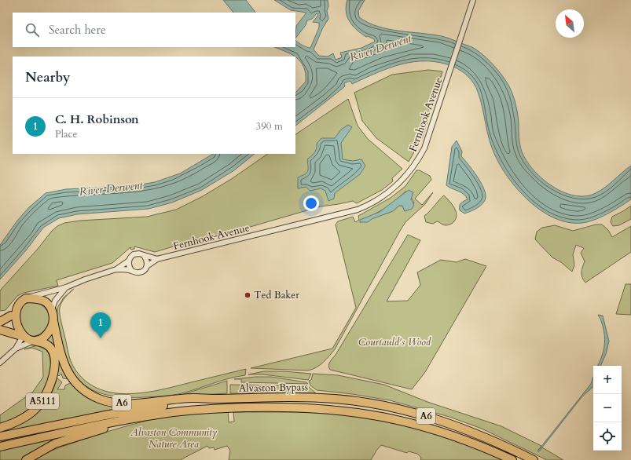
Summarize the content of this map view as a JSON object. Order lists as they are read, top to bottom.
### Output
{
  "streets": {
    "highway": ["Alvaston Bypass", "A5111", "A6"],
    "street": ["Fernhook Avenue"]
  },
  "crossings": [
    ["Fernhook Avenue", "Alvaston Bypass"],
    ["Fernhook Avenue", "A5111"],
    ["Alvaston Bypass", "A5111"],
    ["Alvaston Bypass", "A6"]
  ],
  "water": ["River Derwent"],
  "parks": ["Courtauld's Wood", "Alvaston Community Nature Area"],
  "places": ["Ted Baker"],
  "north": "top left",
  "page": {
    "search": "Search here",
    "heading": "Nearby",
    "list": [
      {
        "mark": "1",
        "name": "C. H. Robinson",
        "note": "Place",
        "value": "390 m"
      }
    ],
    "pins": "1",
    "map_buttons": ["+", "−"]
  }
}
